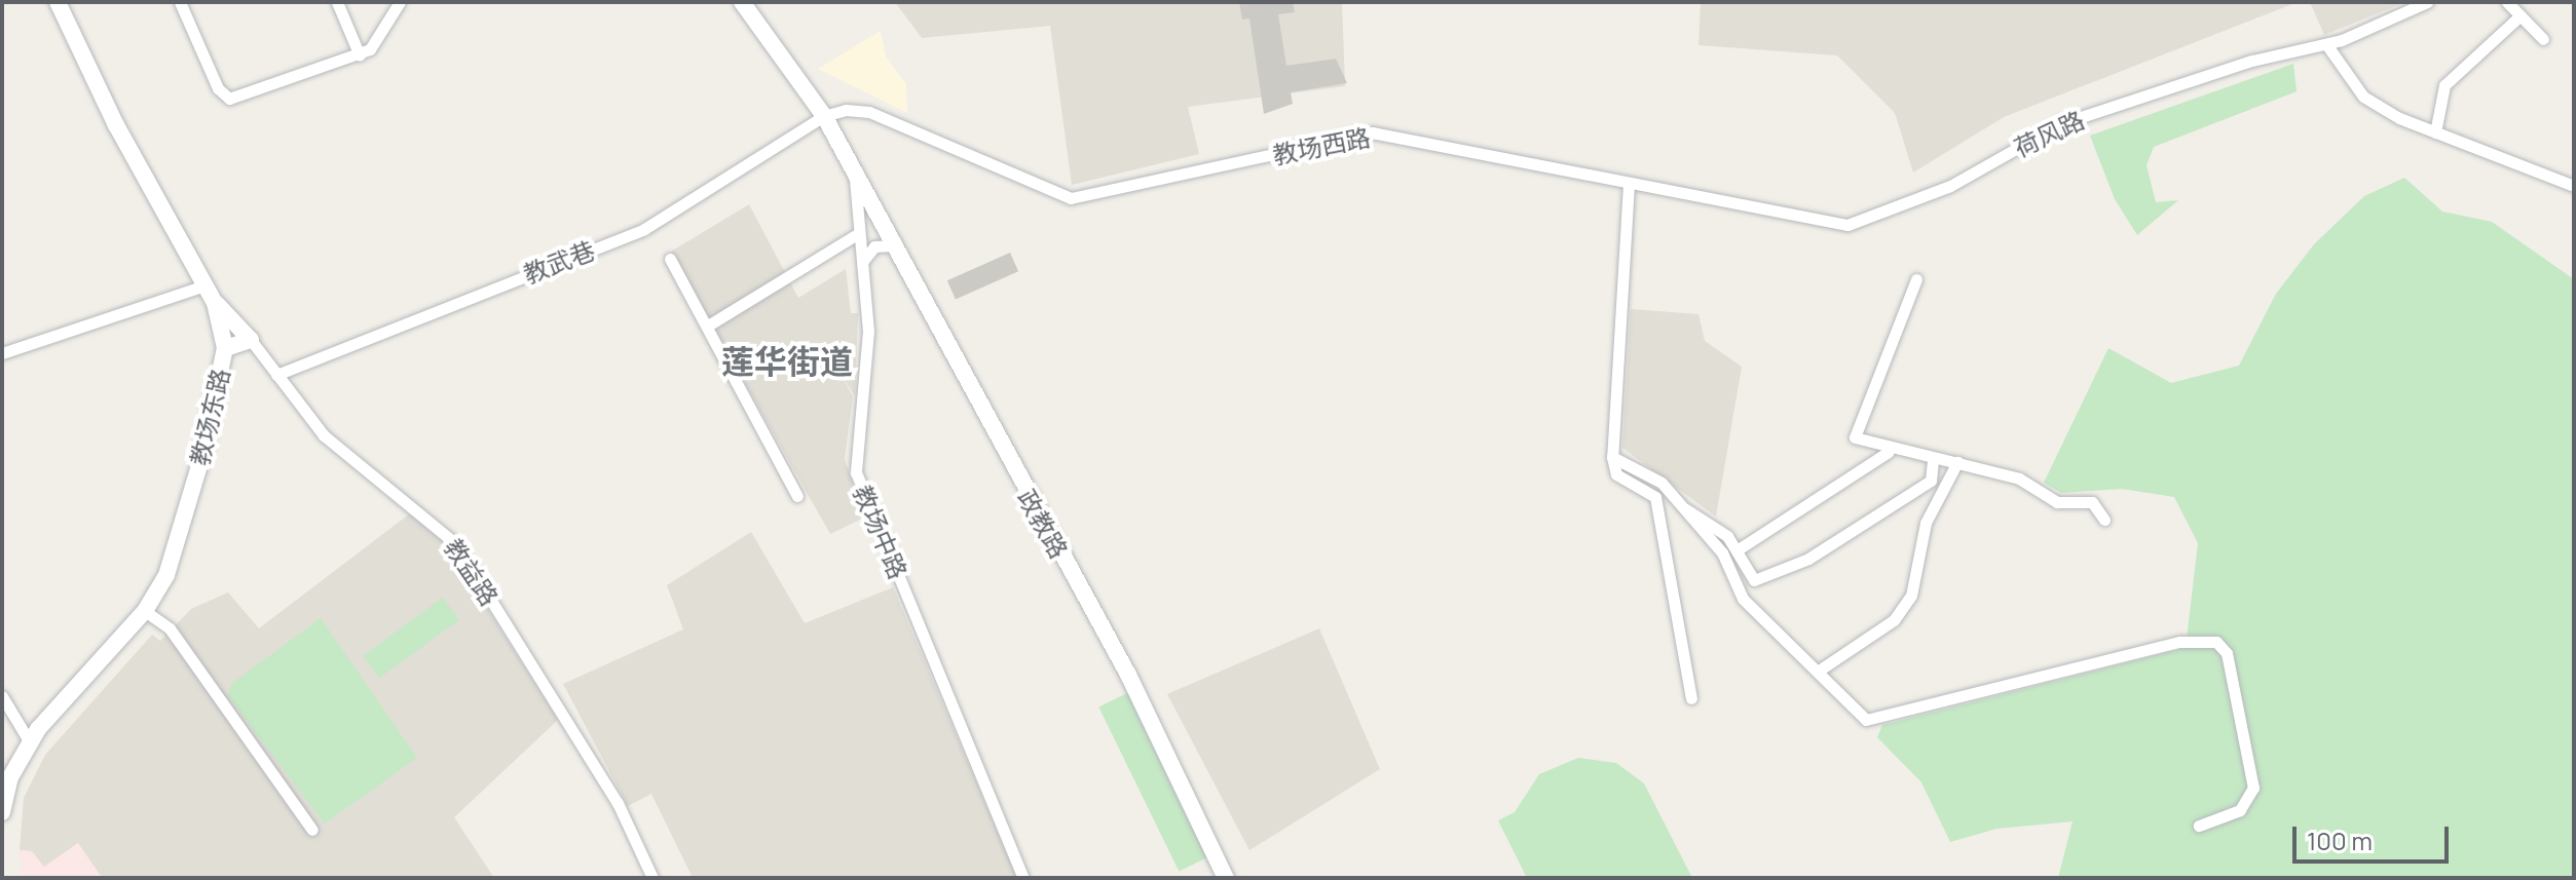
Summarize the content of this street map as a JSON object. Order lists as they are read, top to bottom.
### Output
{
  "streets": {
    "main road": ["教场东路", "政教路", "教场中路"],
    "street": [
      "荷风路",
      "教场西路",
      "教武巷",
      "教益路"
    ]
  },
  "crossings": [
    ["荷风路", "教场西路"],
    ["教场西路", "教武巷"],
    ["教场西路", "教场中路"],
    ["教武巷", "教场中路"],
    ["教武巷", "教益路"],
    ["政教路", "教场中路"]
  ],
  "districts": ["莲华街道"],
  "scale_bar": "100 m"
}
